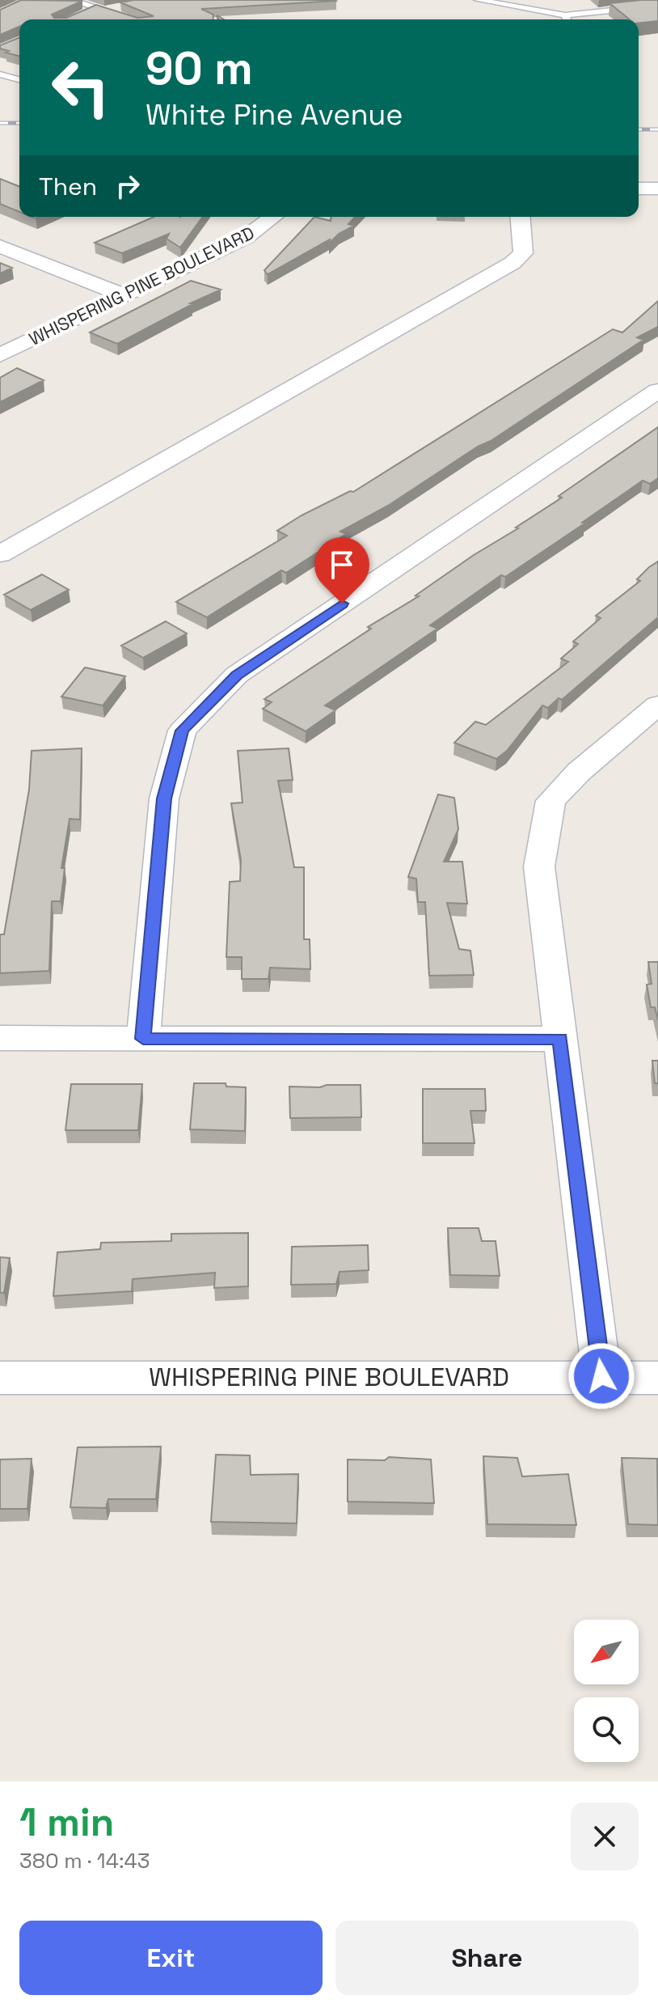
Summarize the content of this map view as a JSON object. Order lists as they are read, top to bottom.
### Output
{
  "streets": {
    "street": ["WHISPERING PINE BOULEVARD"]
  },
  "north": "bottom left",
  "page": {
    "turn": ["90 m", "White Pine Avenue"],
    "then": "Then",
    "heading": ["1 min", "380 m · 14:43"],
    "buttons": ["Exit", "Share"]
  }
}
